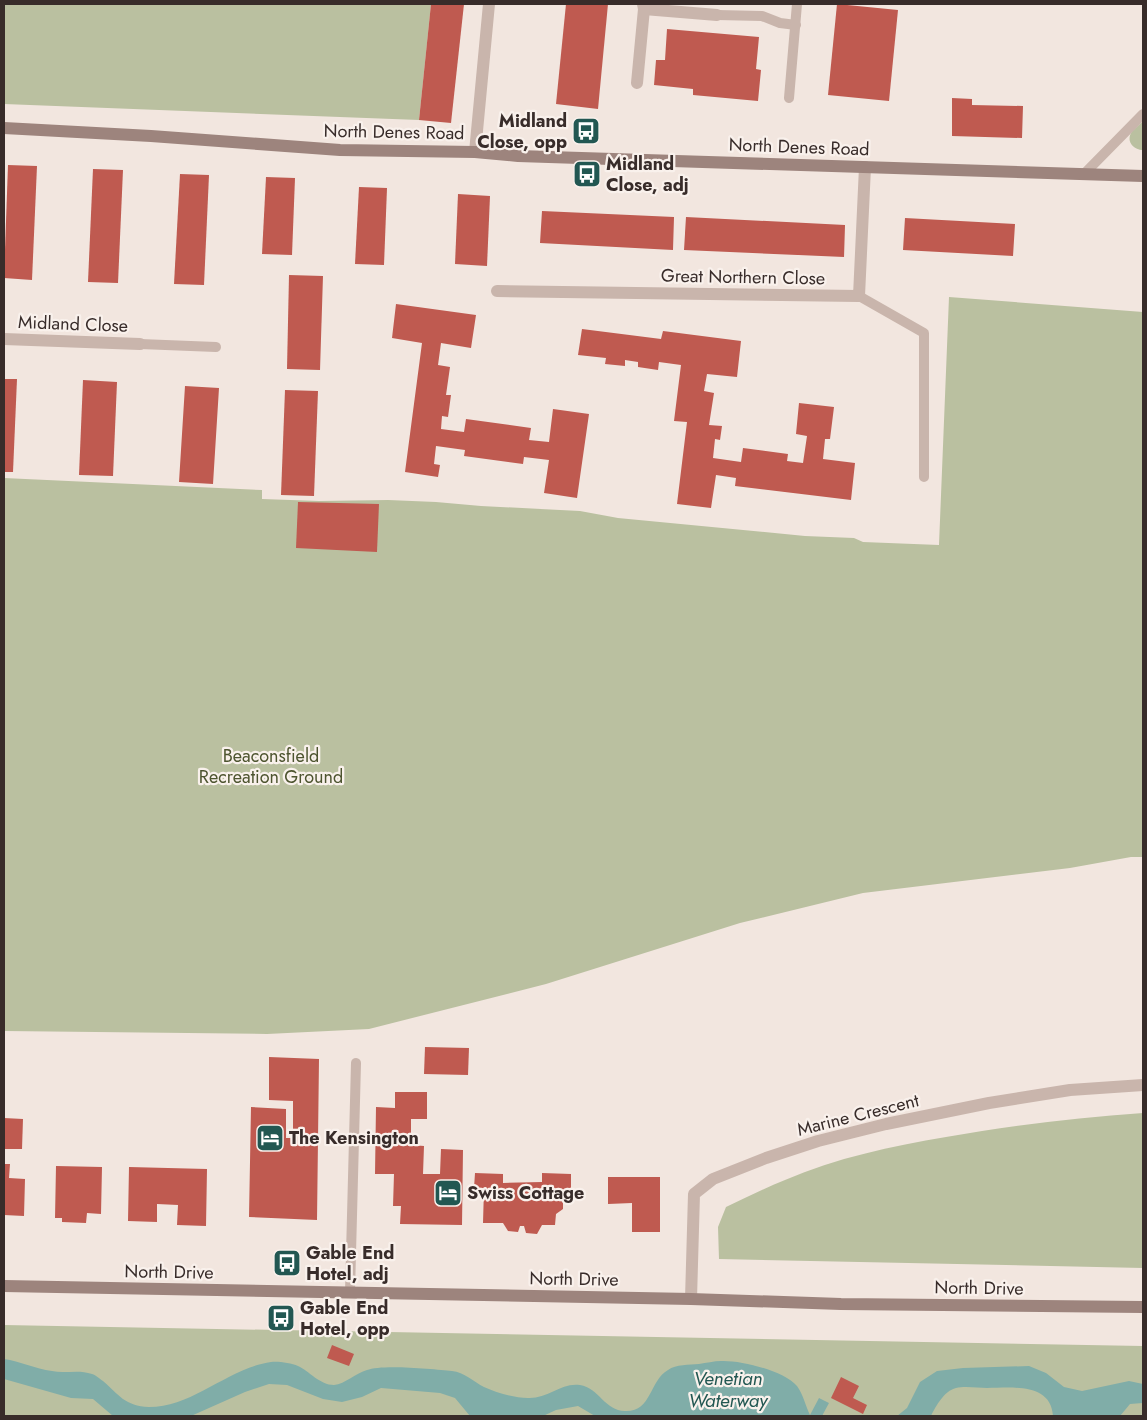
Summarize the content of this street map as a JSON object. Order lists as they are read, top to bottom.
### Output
{
  "streets": {
    "street": [
      "North Denes Road",
      "Great Northern Close",
      "Midland Close",
      "Marine Crescent",
      "North Drive"
    ]
  },
  "crossings": [
    ["Marine Crescent", "North Drive"]
  ],
  "water": ["Venetian Waterway"],
  "parks": ["Beaconsfield Recreation Ground"],
  "places": {
    "bus stop": [
      "Midland Close, opp",
      "Midland Close, adj",
      "Gable End Hotel, adj",
      "Gable End Hotel, opp"
    ],
    "hotel": ["The Kensington", "Swiss Cottage"]
  }
}
